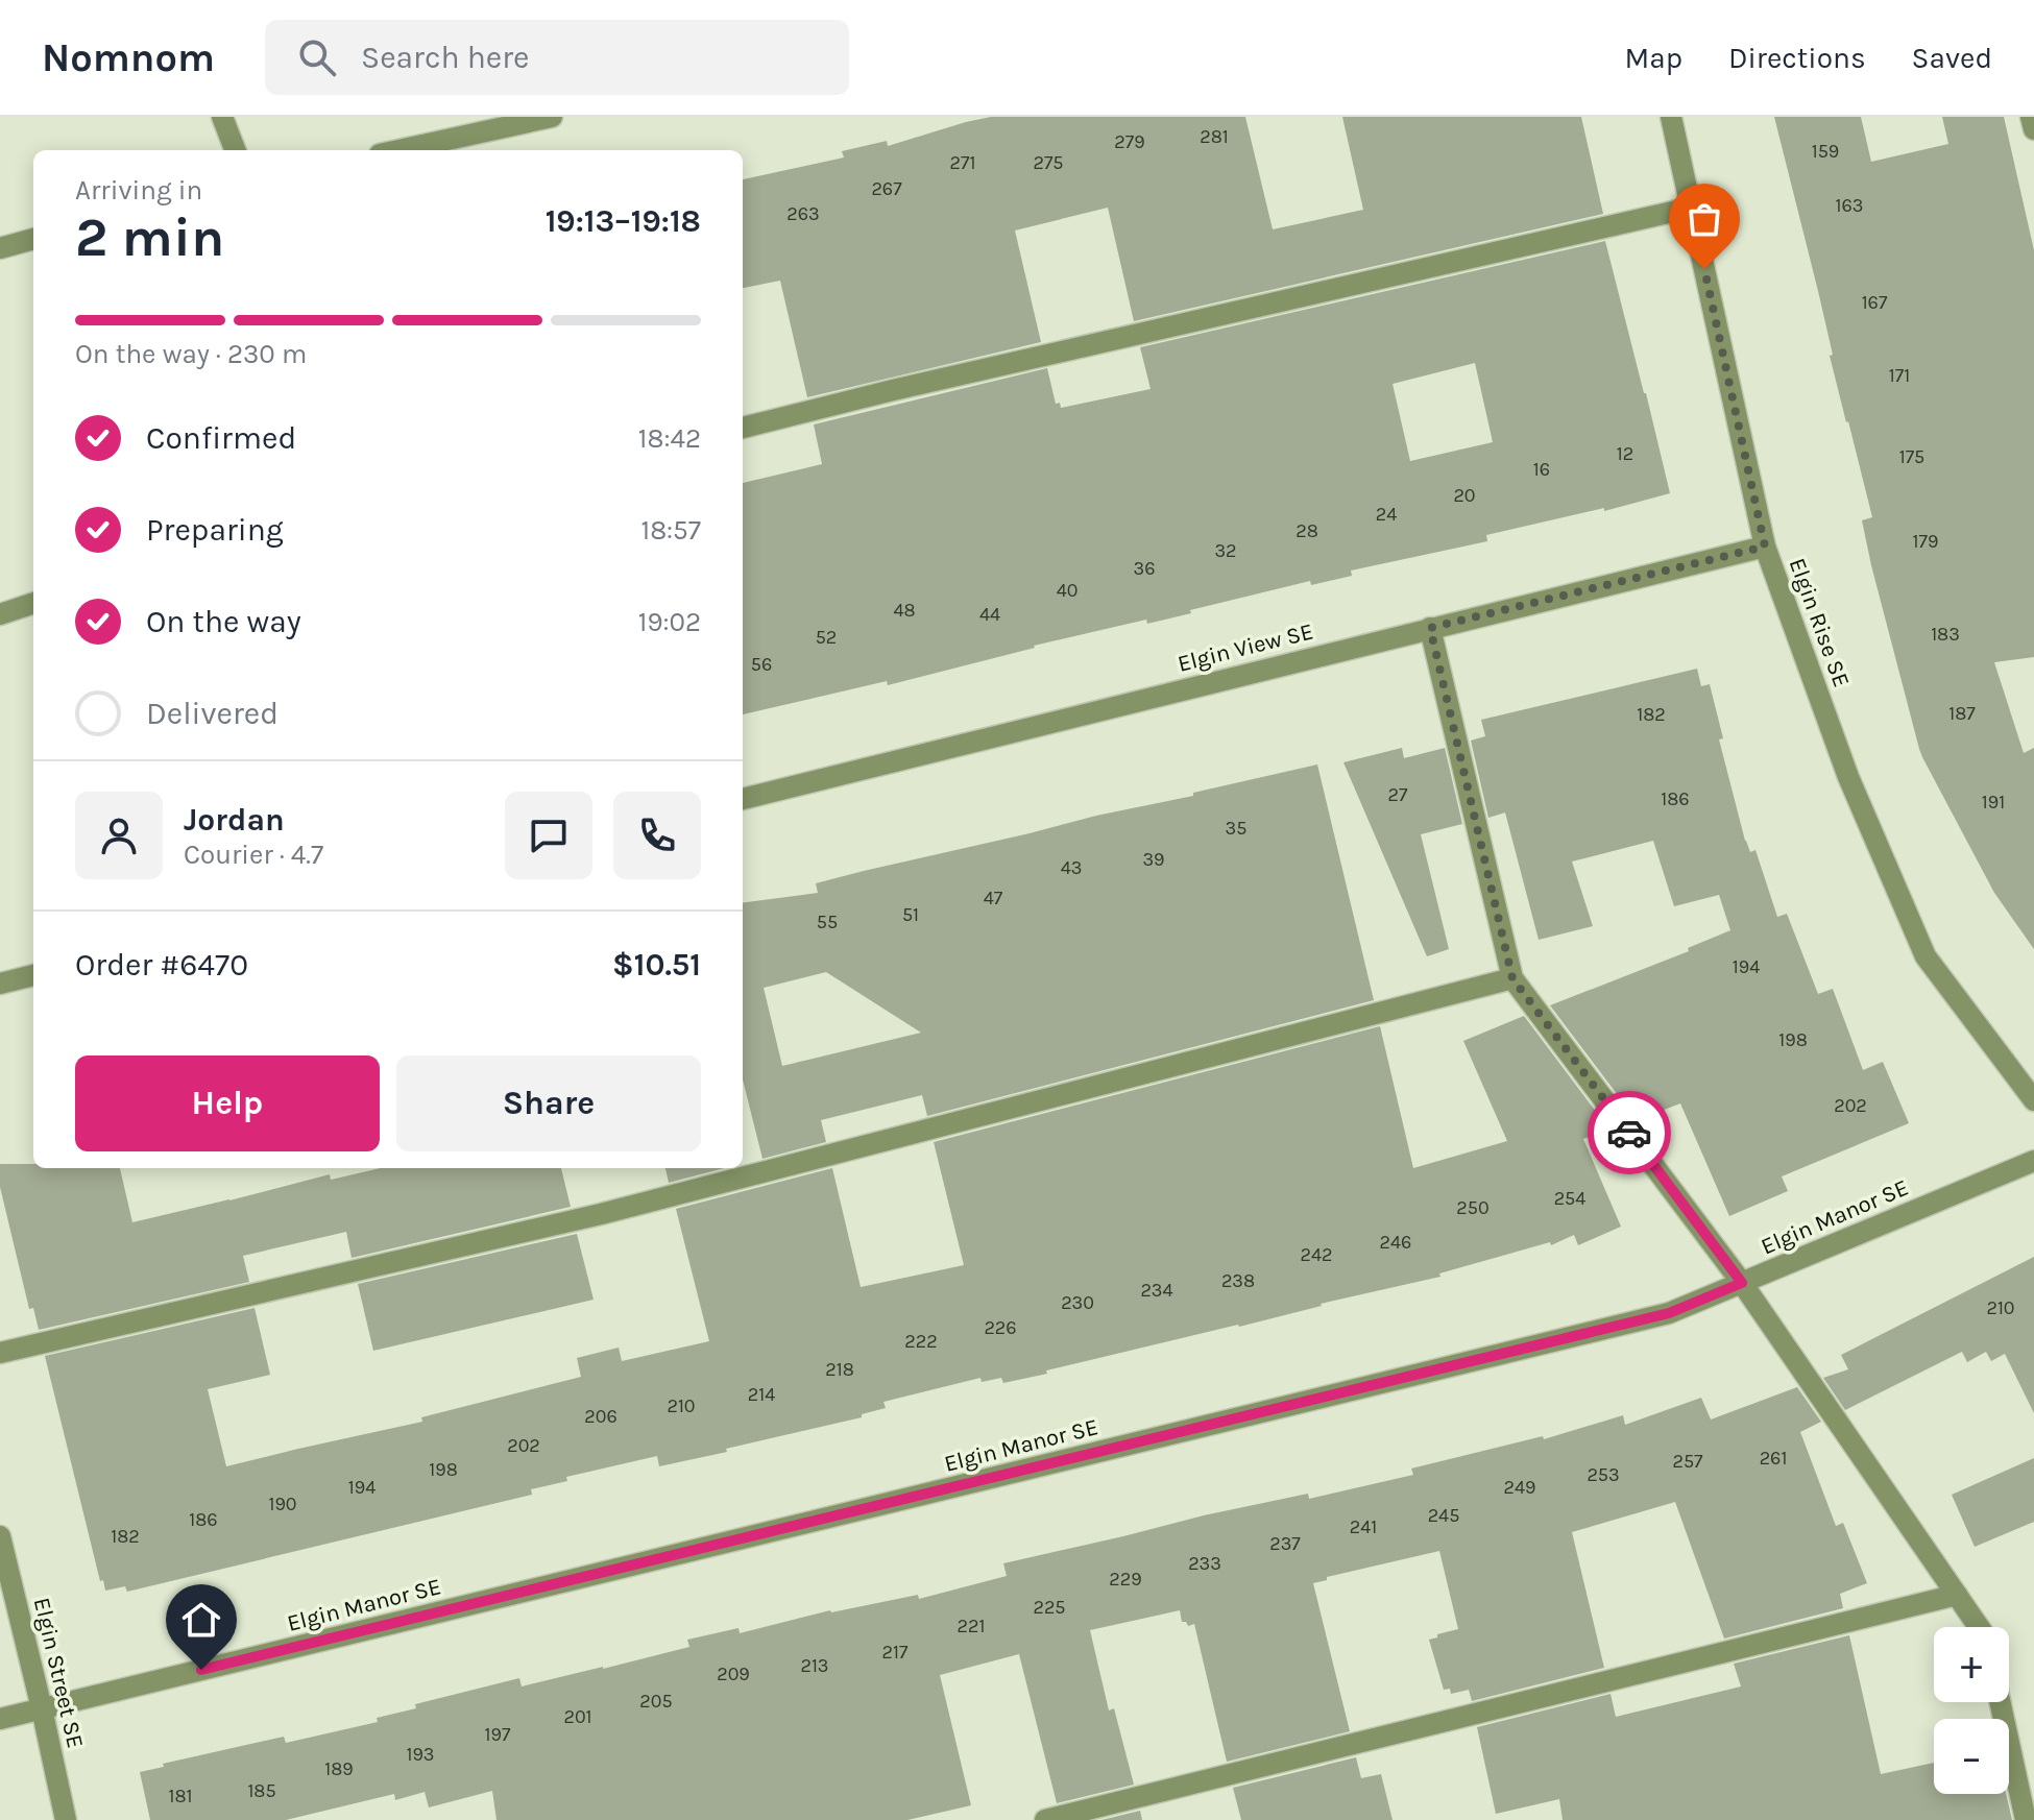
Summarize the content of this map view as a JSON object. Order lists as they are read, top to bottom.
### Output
{
  "streets": {
    "street": [
      "Elgin Rise SE",
      "Elgin View SE",
      "Elgin Manor SE",
      "Elgin Street SE"
    ]
  },
  "crossings": [
    ["Elgin Rise SE", "Elgin View SE"],
    ["Elgin Manor SE", "Elgin Street SE"]
  ],
  "house_numbers": [
    "281",
    "279",
    "159",
    "271",
    "275",
    "267",
    "163",
    "263",
    "167",
    "171",
    "12",
    "175",
    "16",
    "20",
    "24",
    "28",
    "179",
    "32",
    "36",
    "40",
    "48",
    "44",
    "183",
    "52",
    "56",
    "187",
    "182",
    "27",
    "186",
    "191",
    "35",
    "39",
    "43",
    "47",
    "51",
    "55",
    "194",
    "198",
    "202",
    "254",
    "250",
    "246",
    "242",
    "238",
    "234",
    "230",
    "210",
    "226",
    "222",
    "218",
    "214",
    "210",
    "206",
    "202",
    "261",
    "257",
    "198",
    "253",
    "194",
    "249",
    "190",
    "245",
    "186",
    "241",
    "182",
    "237",
    "233",
    "229",
    "225",
    "221",
    "217",
    "213",
    "209",
    "205",
    "201",
    "197",
    "193",
    "189",
    "185",
    "181"
  ],
  "page": {
    "header": "Nomnom",
    "search": "Search here",
    "nav": ["Map", "Directions", "Saved"],
    "heading": ["2 min", "Arriving in", "19:13–19:18"],
    "panel": [
      "Jordan",
      "Courier · 4.7",
      "Order #6470",
      "$10.51"
    ],
    "bar": "On the way · 230 m",
    "list": [
      ["Confirmed", "18:42"],
      ["Preparing", "18:57"],
      ["On the way", "19:02"],
      "Delivered"
    ],
    "buttons": ["Help", "Share"],
    "map_buttons": ["+", "−"]
  }
}
